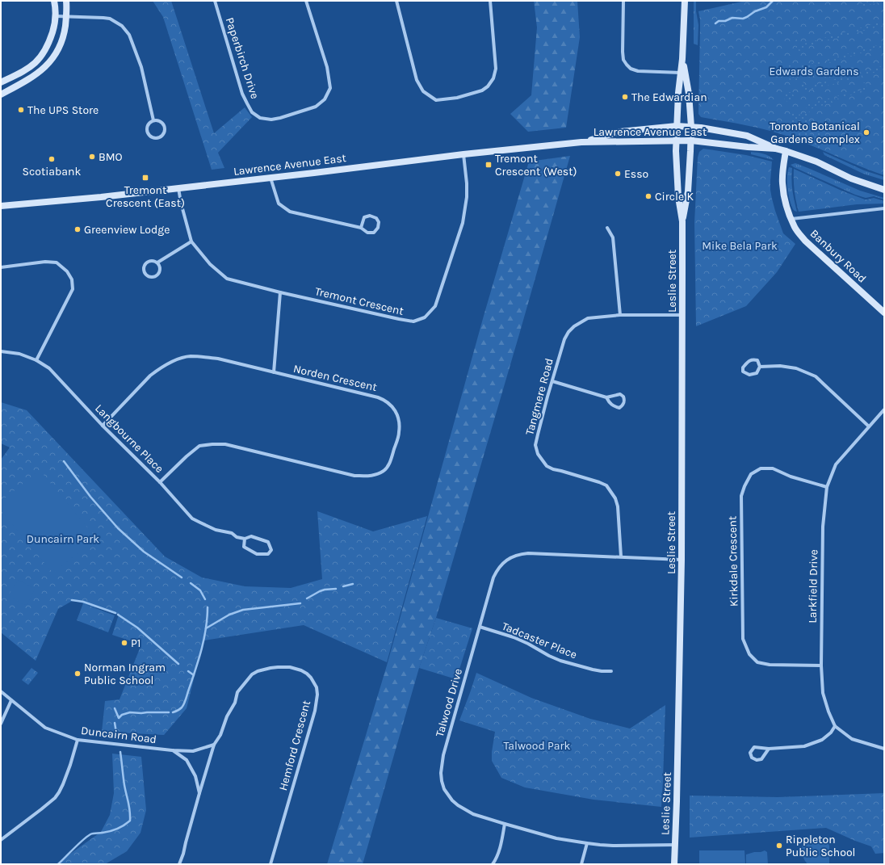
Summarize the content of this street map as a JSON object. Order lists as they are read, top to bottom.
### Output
{
  "streets": {
    "main road": ["Lawrence Avenue East", "Banbury Road", "Leslie Street"],
    "street": [
      "Paperbirch Drive",
      "Tremont Crescent",
      "Norden Crescent",
      "Tangmere Road",
      "Langbourne Place",
      "Kirkdale Crescent",
      "Larkfield Drive",
      "Tadcaster Place",
      "Talwood Drive",
      "Duncairn Road",
      "Hemford Crescent"
    ]
  },
  "crossings": [
    ["Lawrence Avenue East", "Banbury Road"],
    ["Lawrence Avenue East", "Leslie Street"],
    ["Lawrence Avenue East", "Tremont Crescent"],
    ["Leslie Street", "Tangmere Road"],
    ["Leslie Street", "Talwood Drive"],
    ["Norden Crescent", "Langbourne Place"],
    ["Tangmere Road", "Talwood Drive"],
    ["Kirkdale Crescent", "Larkfield Drive"],
    ["Tadcaster Place", "Talwood Drive"],
    ["Duncairn Road", "Hemford Crescent"]
  ],
  "parks": [
    "Edwards Gardens",
    "Mike Bela Park",
    "Duncairn Park",
    "Talwood Park"
  ],
  "places": {
    "other": [
      "The Edwardian",
      "The UPS Store",
      "Toronto Botanical Gardens complex",
      "BMO",
      "Scotiabank",
      "Esso",
      "Circle K",
      "Greenview Lodge",
      "P1",
      "Norman Ingram Public School",
      "Rippleton Public School"
    ],
    "transit": ["Tremont Crescent (West)", "Tremont Crescent (East)"]
  }
}
